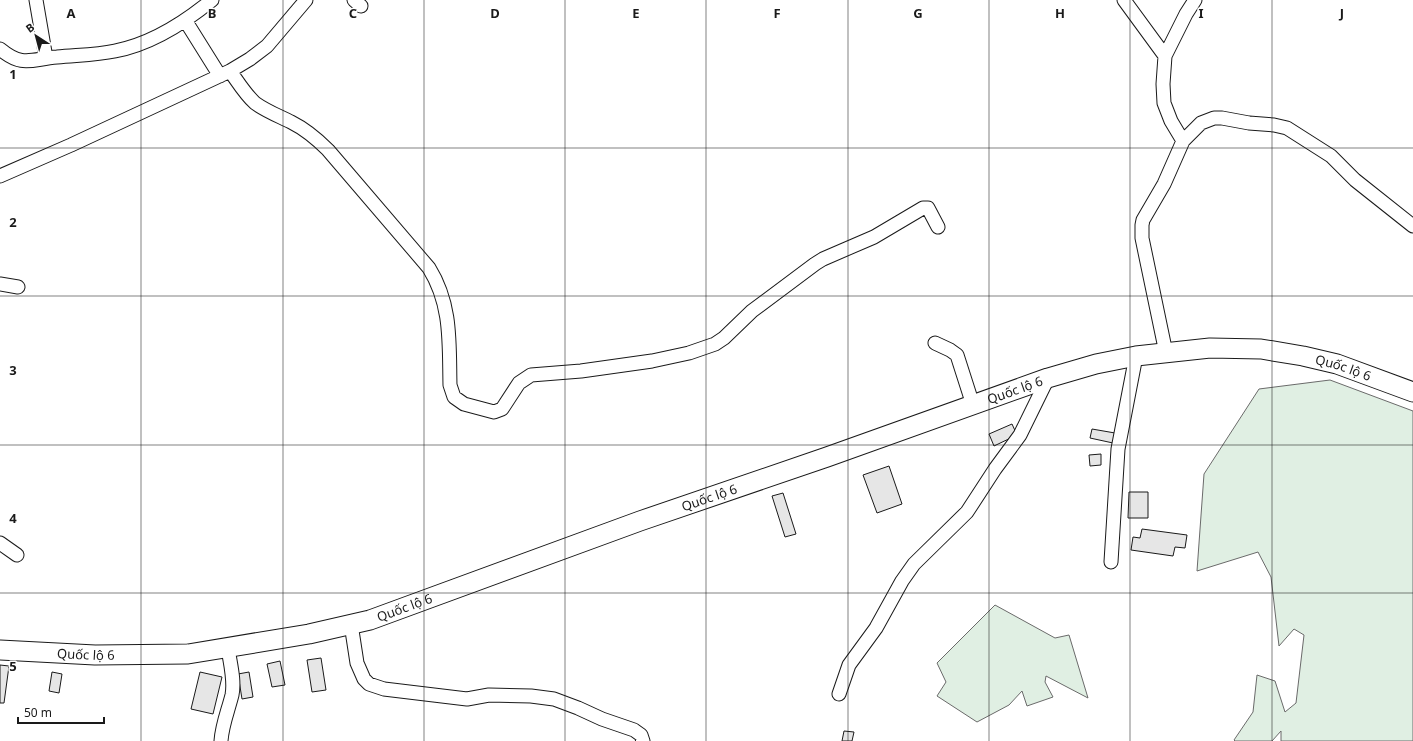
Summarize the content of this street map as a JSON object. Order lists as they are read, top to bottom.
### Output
{
  "streets": {
    "highway": ["Quốc lộ 6"]
  },
  "scale_bar": "50 m",
  "north": "top left",
  "grid": {
    "columns": [
      "A",
      "B",
      "C",
      "D",
      "E",
      "F",
      "G",
      "H",
      "I",
      "J"
    ],
    "rows": [
      "1",
      "2",
      "3",
      "4",
      "5"
    ]
  }
}
